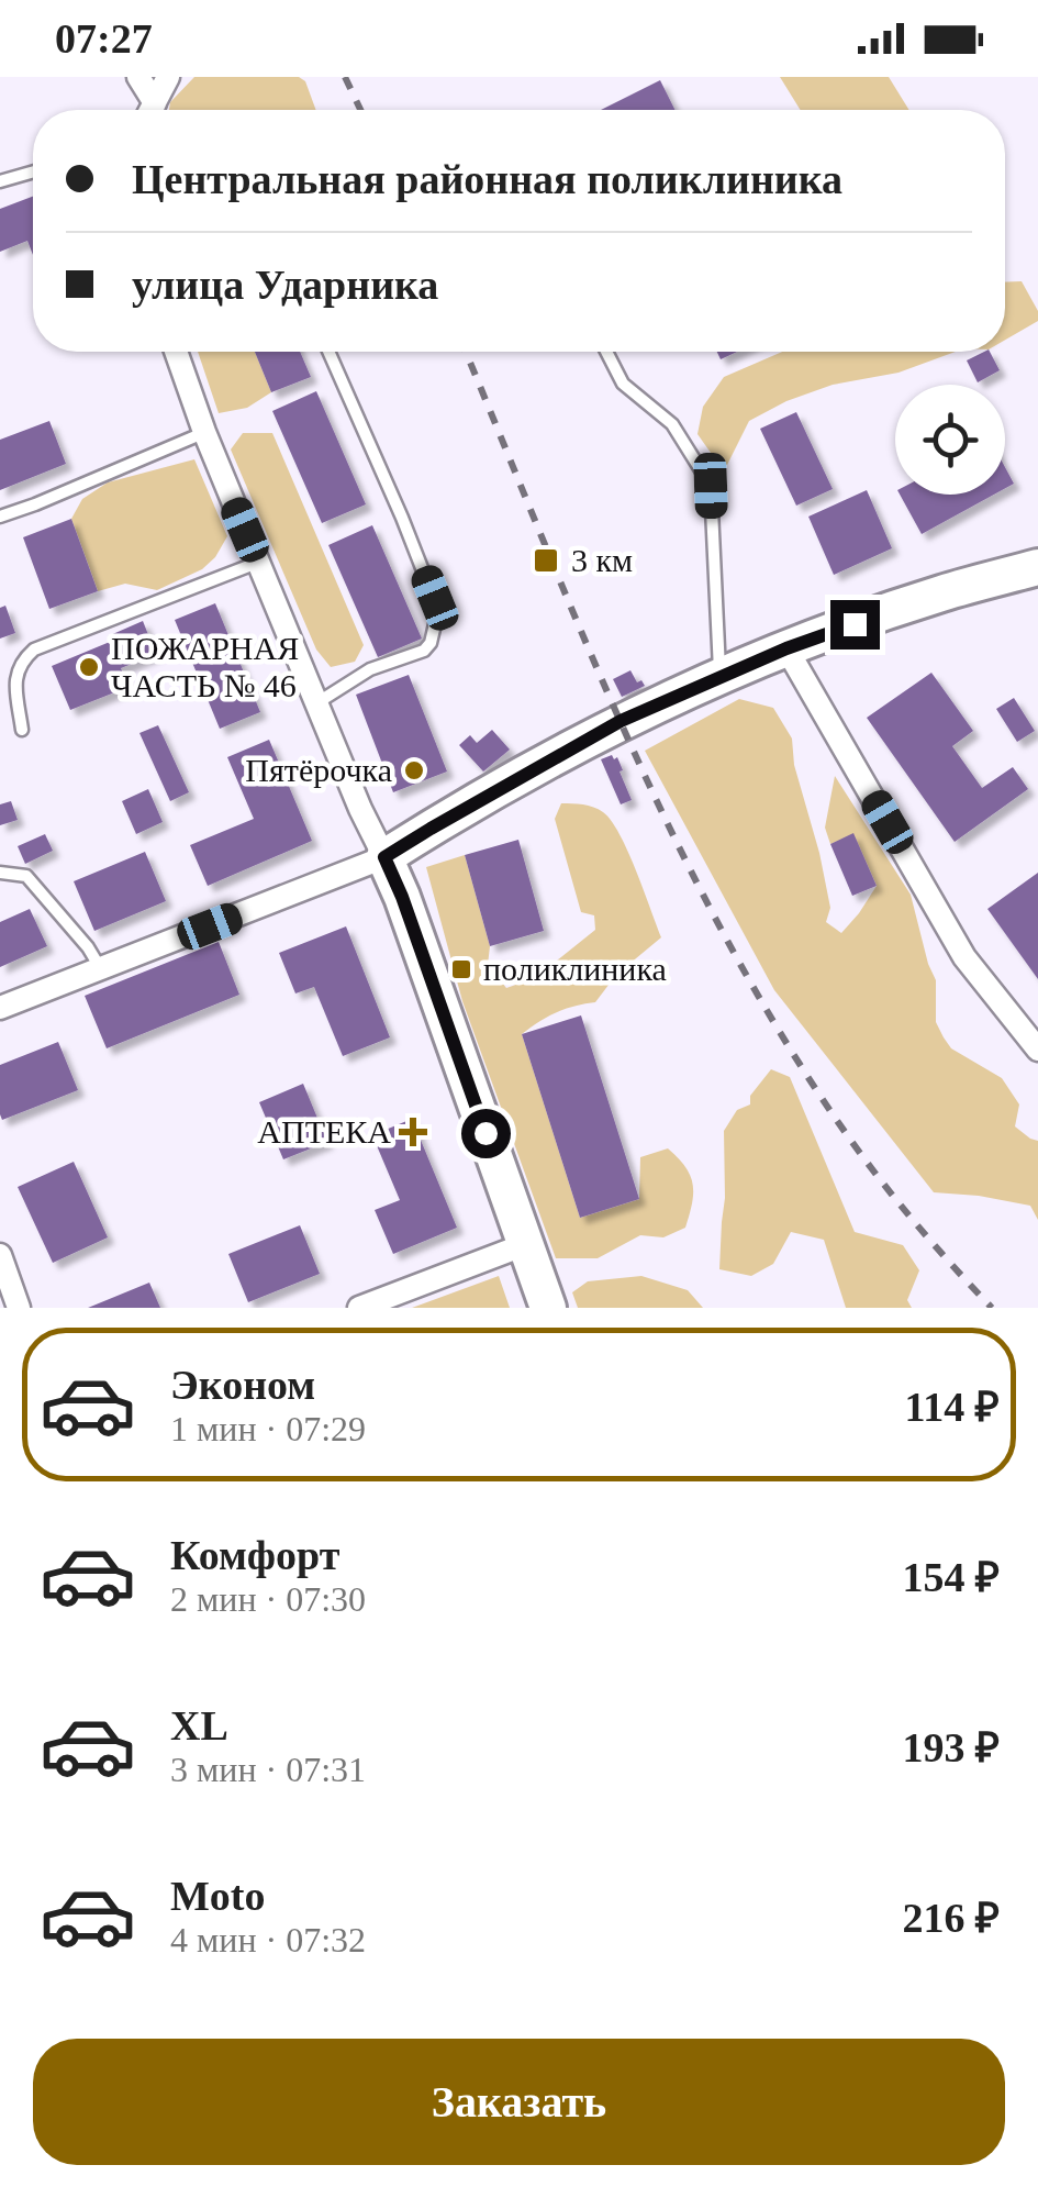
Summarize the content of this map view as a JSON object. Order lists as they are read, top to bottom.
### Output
{
  "places": {
    "transit": ["3 км", "поликлиника"],
    "other": ["ПОЖАРНАЯ ЧАСТЬ № 46", "Пятёрочка"],
    "health": ["АПТЕКА"]
  },
  "page": {
    "status": "07:27",
    "banner": ["Центральная районная поликлиника", "улица Ударника"],
    "list": [
      {
        "name": "Эконом",
        "note": "1 мин · 07:29",
        "value": "114 ₽"
      },
      {
        "name": "Комфорт",
        "note": "2 мин · 07:30",
        "value": "154 ₽"
      },
      {
        "name": "XL",
        "note": "3 мин · 07:31",
        "value": "193 ₽"
      },
      {
        "name": "Moto",
        "note": "4 мин · 07:32",
        "value": "216 ₽"
      }
    ],
    "buttons": "Заказать"
  }
}
